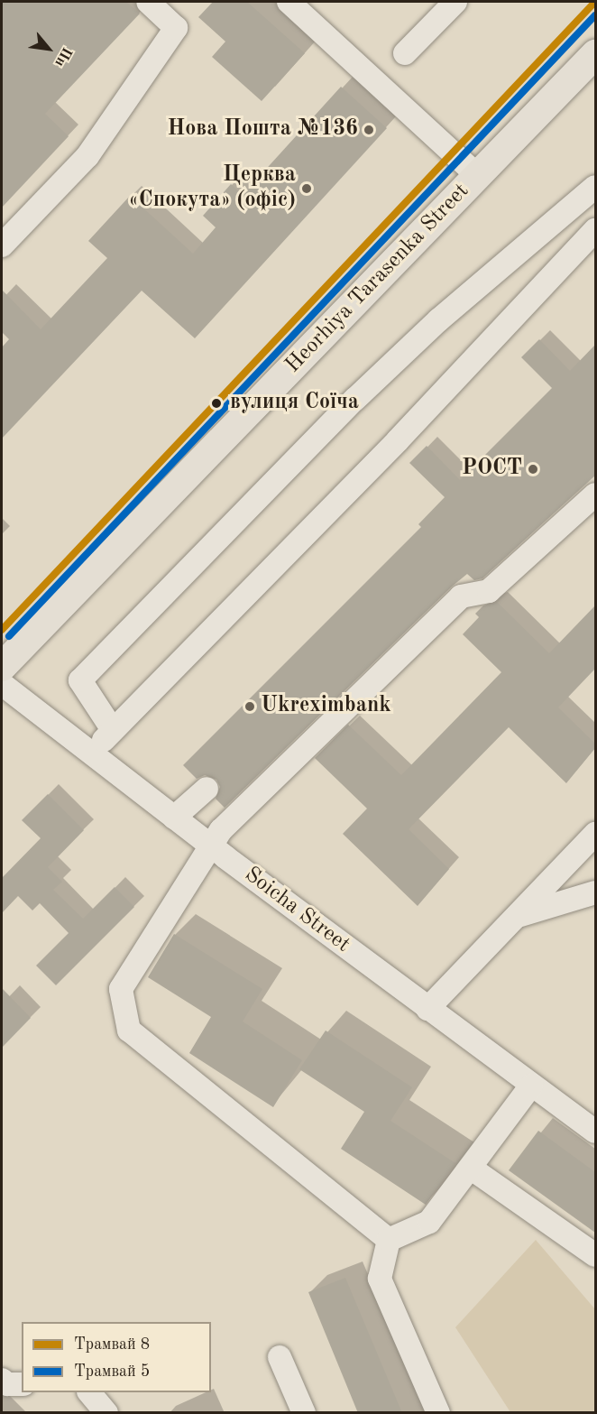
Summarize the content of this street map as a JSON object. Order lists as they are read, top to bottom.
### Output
{
  "streets": {
    "main road": ["Heorhiya Tarasenka Street"],
    "street": ["Soicha Street"]
  },
  "places": [
    "Нова Пошта №136",
    "Церква «Спокута» (офіс)",
    "вулиця Соїча",
    "РОСТ",
    "Ukreximbank"
  ],
  "lines": ["tram line 8", "tram line 5"],
  "legend": ["Трамвай 8", "Трамвай 5"],
  "north": "bottom right"
}
